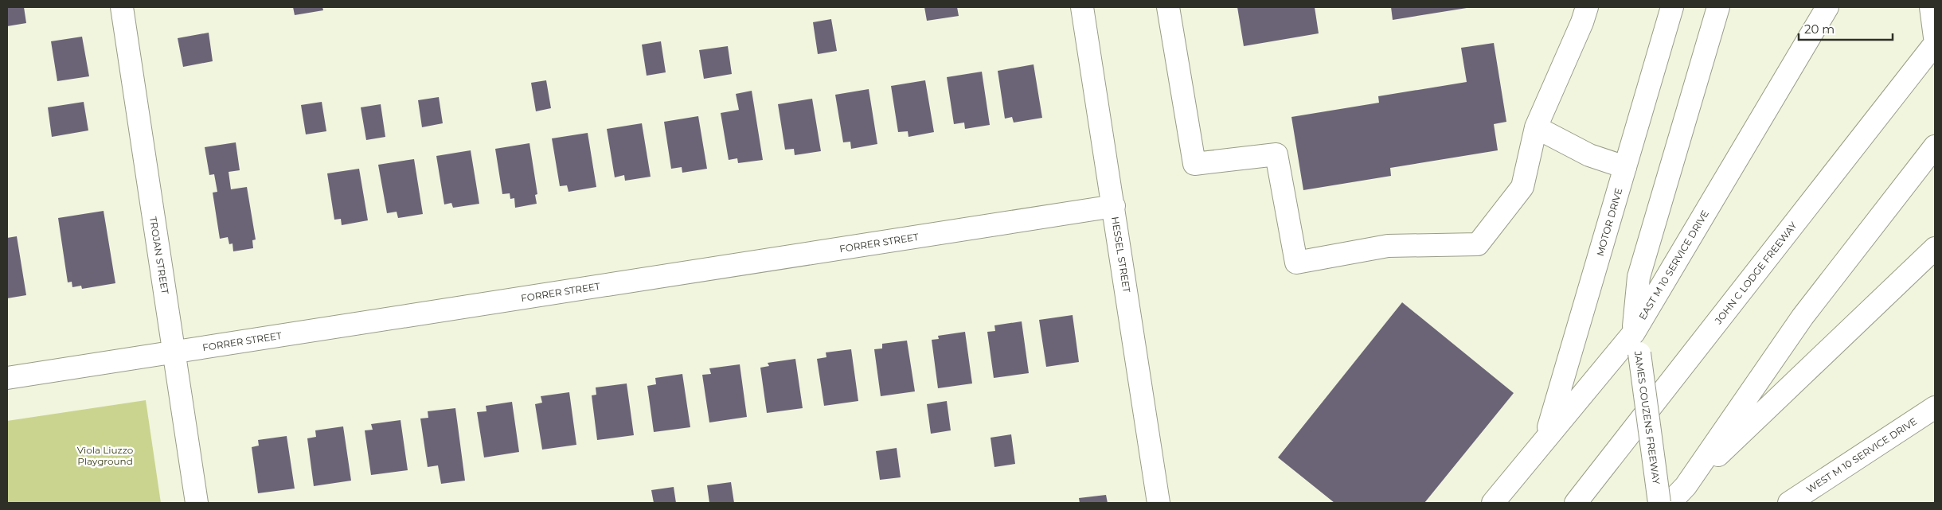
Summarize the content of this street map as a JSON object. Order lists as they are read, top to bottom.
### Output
{
  "streets": {
    "main road": [
      "MOTOR DRIVE",
      "FORRER STREET",
      "HESSEL STREET",
      "TROJAN STREET",
      "EAST M 10 SERVICE DRIVE",
      "JOHN C LODGE FREEWAY",
      "JAMES COUZENS FREEWAY",
      "WEST M 10 SERVICE DRIVE"
    ]
  },
  "crossings": [
    ["MOTOR DRIVE", "EAST M 10 SERVICE DRIVE"],
    ["FORRER STREET", "HESSEL STREET"],
    ["FORRER STREET", "TROJAN STREET"],
    ["EAST M 10 SERVICE DRIVE", "JAMES COUZENS FREEWAY"]
  ],
  "parks": ["Viola Liuzzo Playground"],
  "scale_bar": "20 m"
}
